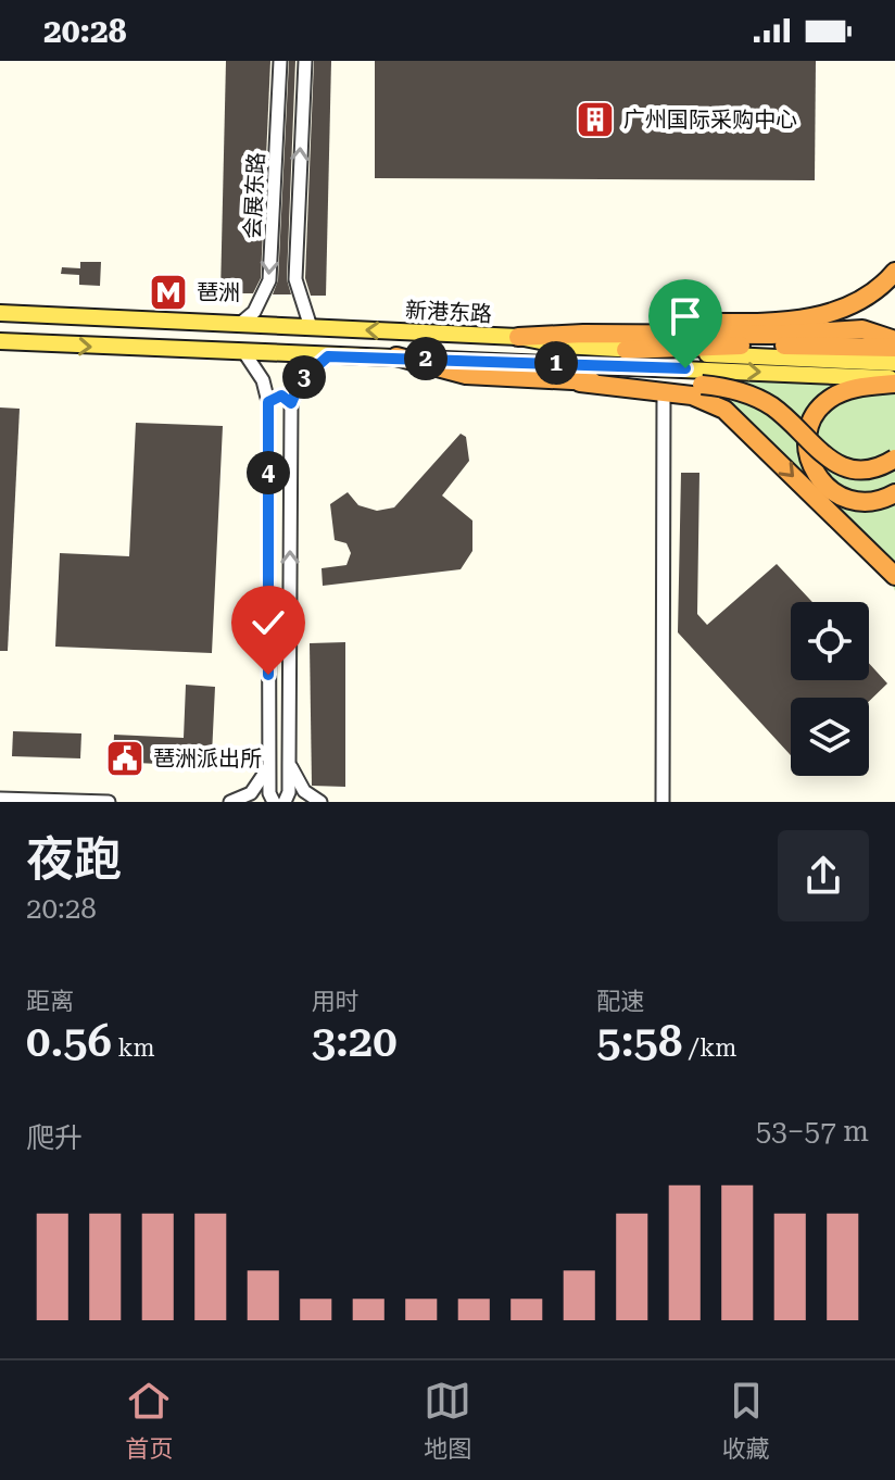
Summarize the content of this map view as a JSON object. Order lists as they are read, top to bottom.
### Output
{
  "streets": {
    "main road": ["新港东路"],
    "street": ["会展东路"]
  },
  "crossings": [
    ["会展东路", "新港东路"]
  ],
  "places": {
    "building": ["广州国际采购中心"],
    "metro station": ["琶洲"],
    "public building": ["琶洲派出所"]
  },
  "page": {
    "status": "20:28",
    "pins": [
      "2",
      "1",
      "3",
      "4"
    ],
    "heading": ["夜跑", "20:28"],
    "stats": [
      ["距离", "0.56 km"],
      ["用时", "3:20"],
      ["配速", "5:58 /km"]
    ],
    "chart": ["爬升", "53–57 m"],
    "tabs": ["首页", "地图", "收藏"]
  }
}
